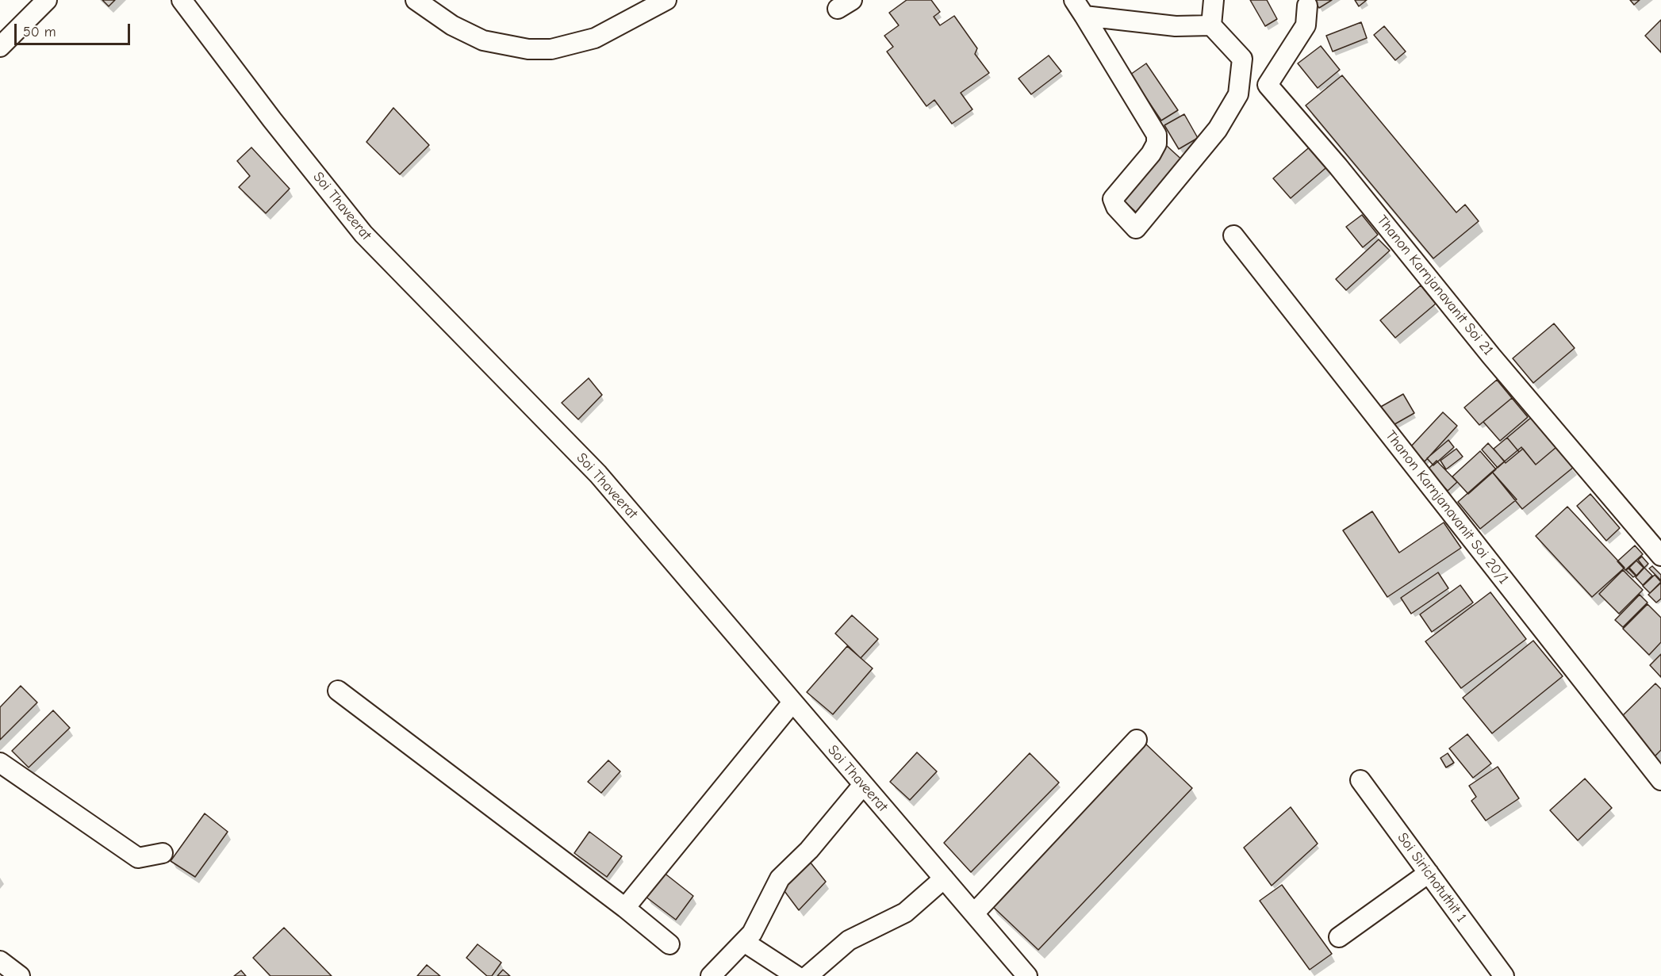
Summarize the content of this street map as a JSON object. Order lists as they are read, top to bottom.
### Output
{
  "streets": {
    "street": [
      "Soi Thaveerat",
      "Thanon Karnjanavanit Soi 21",
      "Thanon Karnjanavanit Soi 20/1",
      "Soi Sirichotuthit 1"
    ]
  },
  "scale_bar": "50 m"
}
